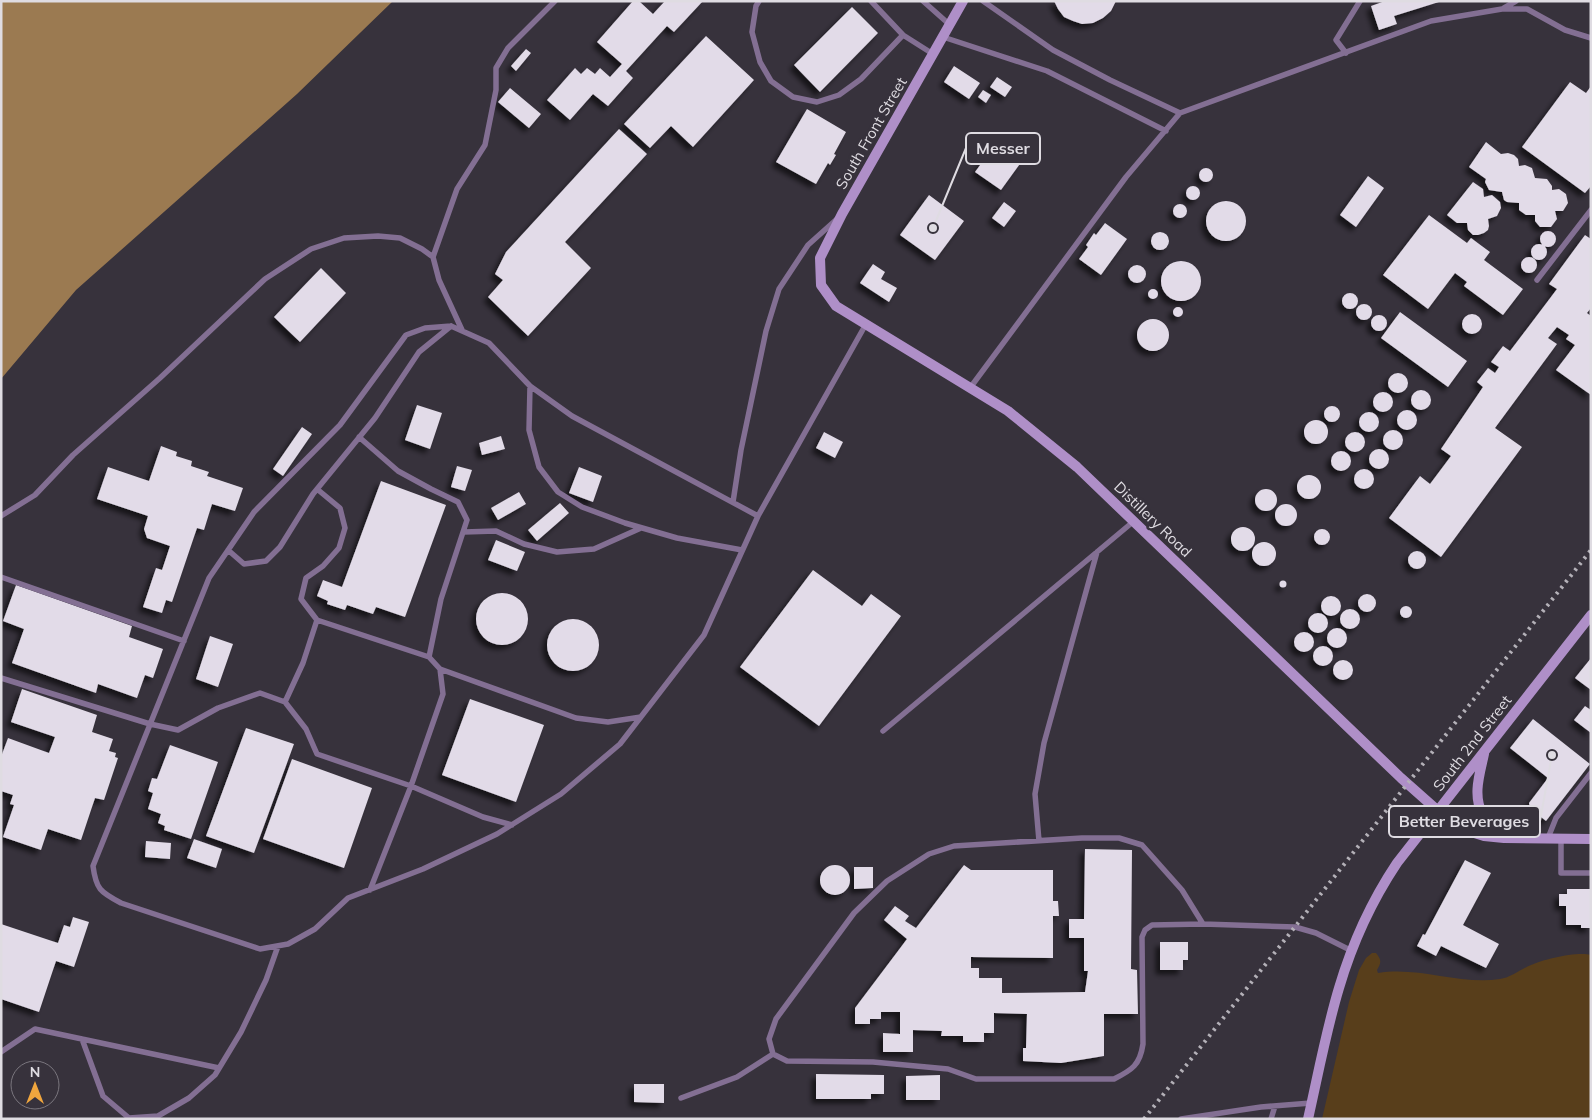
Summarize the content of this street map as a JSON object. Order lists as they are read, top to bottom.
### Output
{
  "streets": {
    "street": ["South Front Street", "Distillery Road", "South 2nd Street"]
  },
  "crossings": [
    ["South Front Street", "Distillery Road"],
    ["Distillery Road", "South 2nd Street"]
  ],
  "places": ["Messer", "Better Beverages"],
  "north": "top"
}
